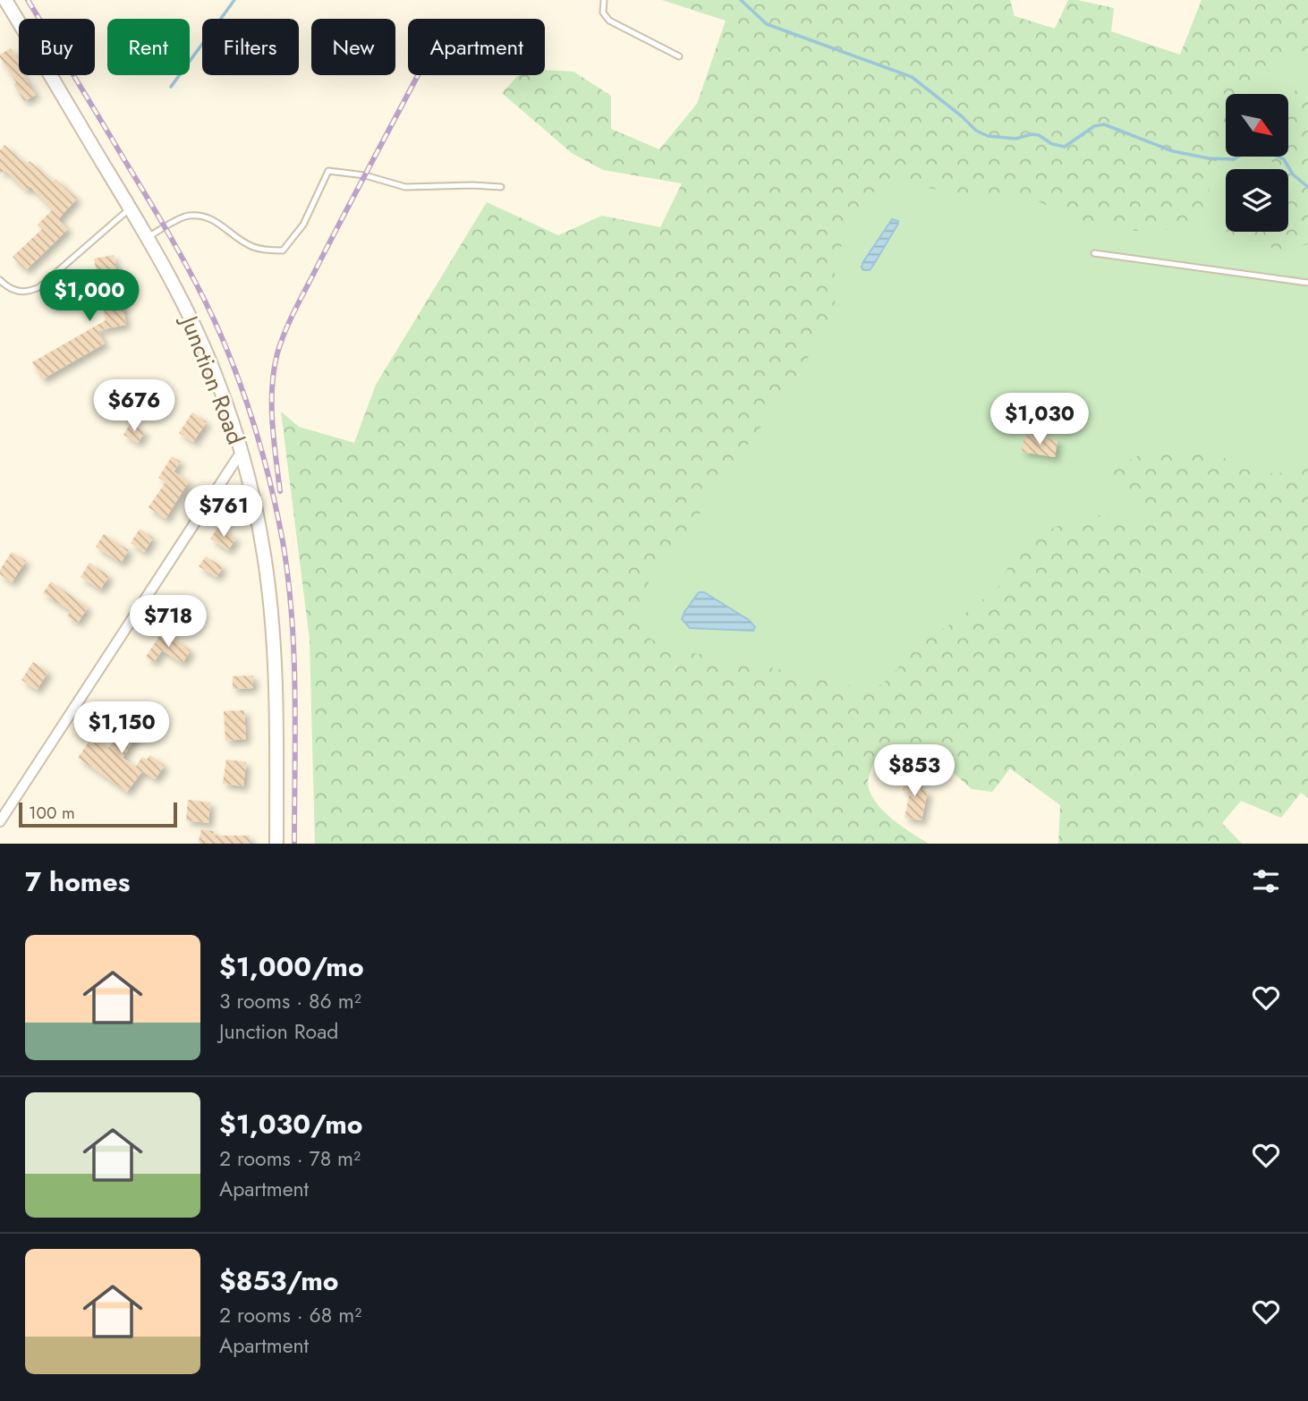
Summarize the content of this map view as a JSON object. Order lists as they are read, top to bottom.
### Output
{
  "streets": {
    "street": ["Junction Road"]
  },
  "scale_bar": "100 m",
  "north": "bottom right",
  "page": {
    "chip": [
      "Buy",
      "Rent",
      "Filters",
      "New",
      "Apartment"
    ],
    "price": [
      "$1,000",
      "$676",
      "$1,030",
      "$761",
      "$718",
      "$1,150",
      "$853"
    ],
    "scale": "100 m",
    "heading": "7 homes",
    "list": [
      {
        "name": "$1,000/mo",
        "note": "3 rooms · 86 m² · Junction Road"
      },
      {
        "name": "$1,030/mo",
        "note": "2 rooms · 78 m² · Apartment"
      },
      {
        "name": "$853/mo",
        "note": "2 rooms · 68 m² · Apartment"
      }
    ]
  }
}
